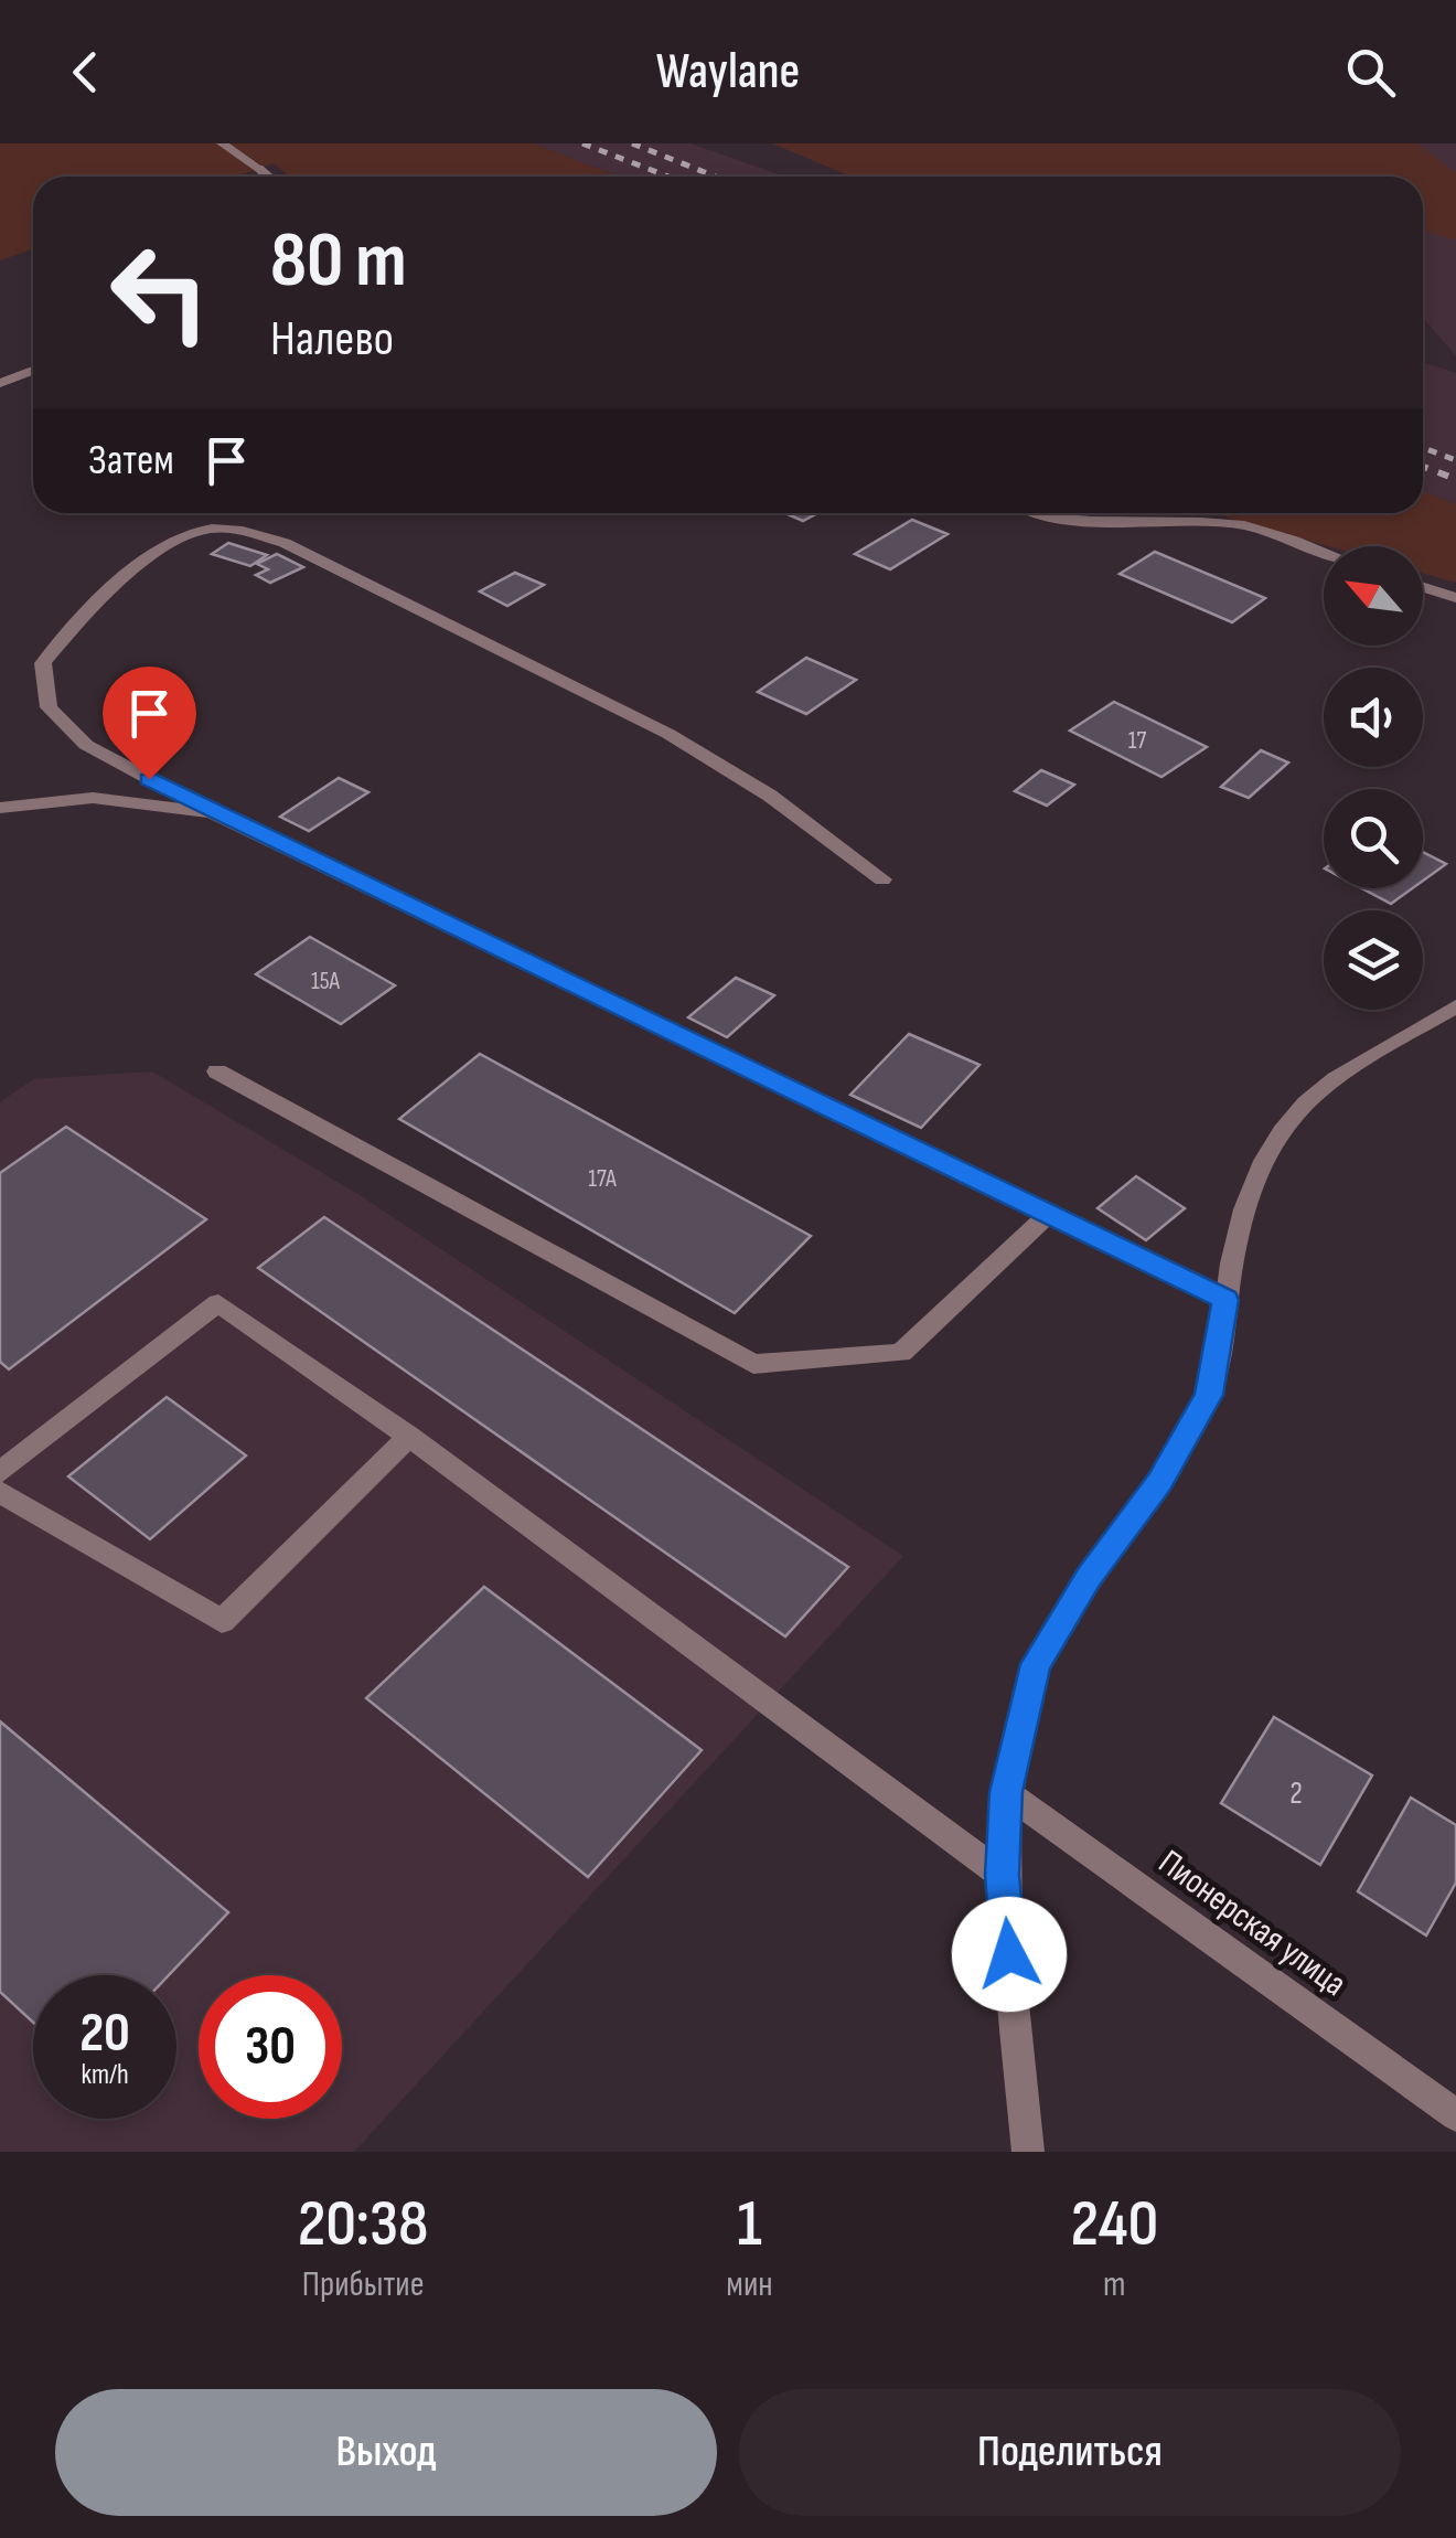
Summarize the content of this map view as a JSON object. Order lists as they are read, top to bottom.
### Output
{
  "streets": {
    "street": ["Пионерская улица"]
  },
  "house_numbers": [
    "17",
    "15А",
    "17А",
    "2"
  ],
  "north": "top left",
  "page": {
    "header": "Waylane",
    "turn": ["80 m", "Налево"],
    "then": "Затем",
    "speed": "20 km/h",
    "limit": "30",
    "eta": [
      "20:38",
      "Прибытие",
      "1",
      "мин",
      "240",
      "m"
    ],
    "buttons": ["Выход", "Поделиться"]
  }
}
